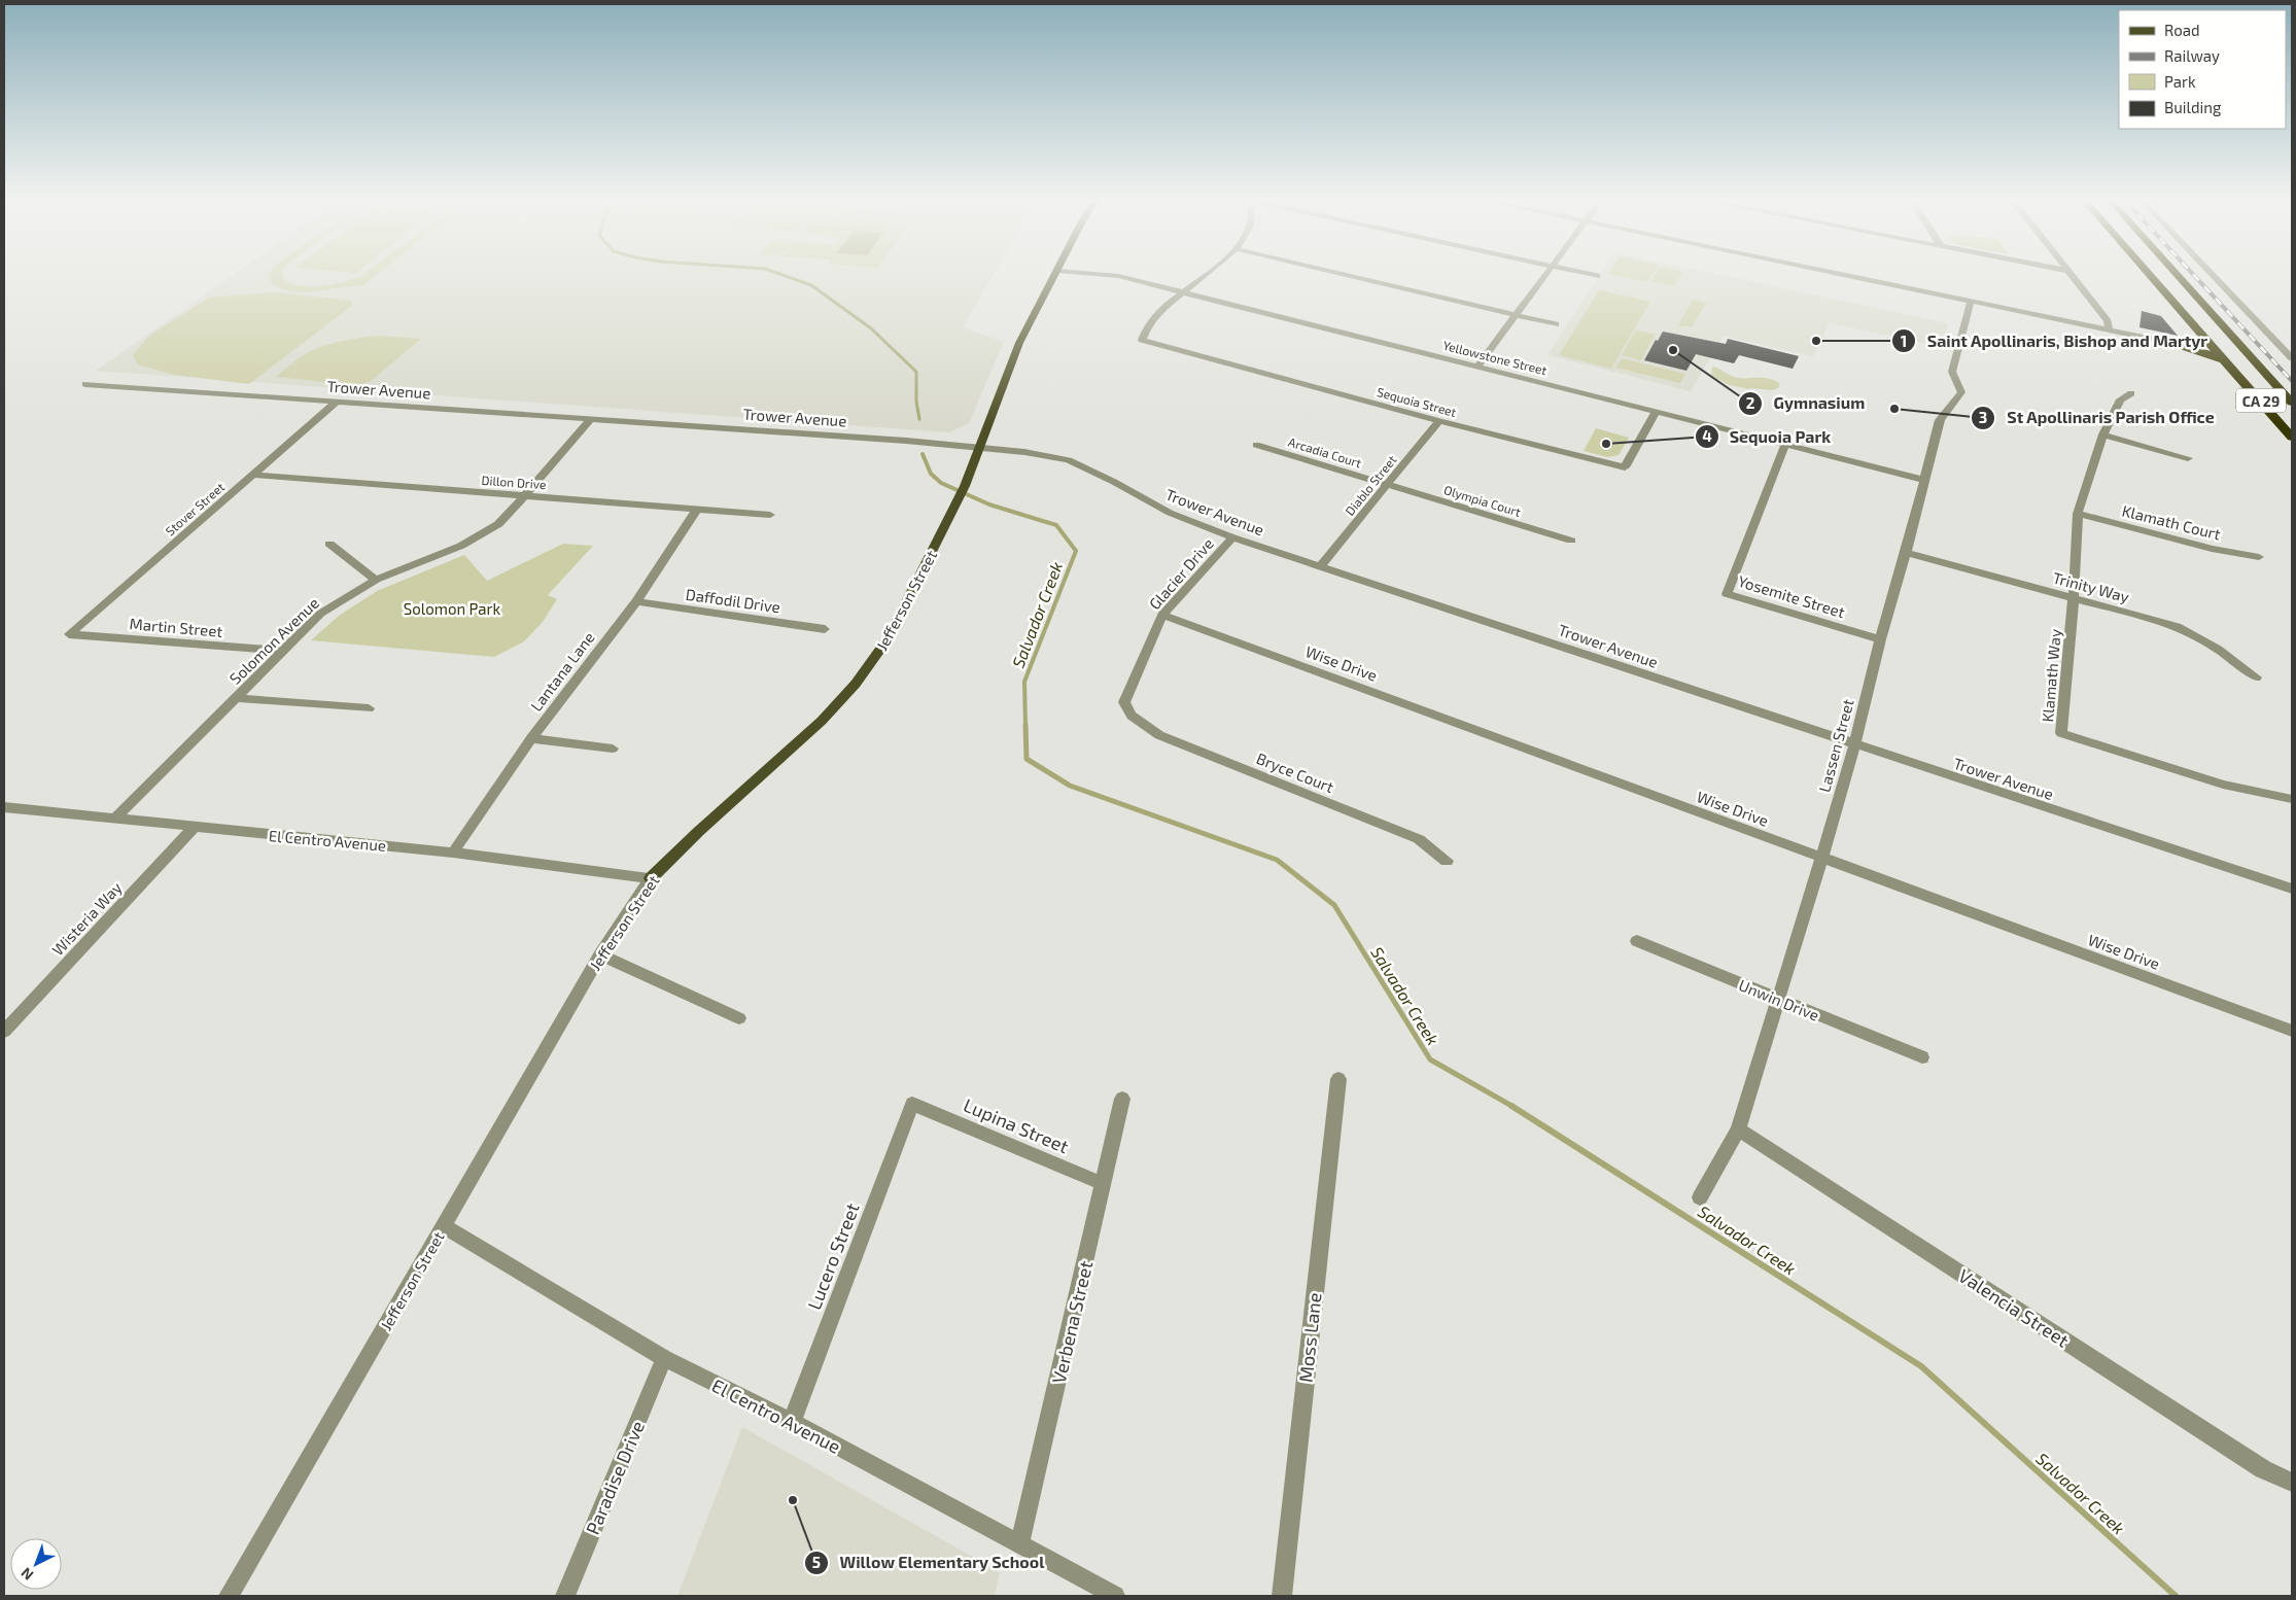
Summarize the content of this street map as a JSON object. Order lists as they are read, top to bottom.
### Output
{
  "streets": {
    "highway": ["CA 29"],
    "main road": ["Jefferson Street"],
    "street": [
      "Yellowstone Street",
      "Trower Avenue",
      "Sequoia Street",
      "Arcadia Court",
      "Dillon Drive",
      "Diablo Street",
      "Olympia Court",
      "Stover Street",
      "Klamath Court",
      "Glacier Drive",
      "Trinity Way",
      "Yosemite Street",
      "Daffodil Drive",
      "Martin Street",
      "Solomon Avenue",
      "Wise Drive",
      "Lantana Lane",
      "Klamath Way",
      "Lassen Street",
      "Bryce Court",
      "El Centro Avenue",
      "Wisteria Way",
      "Unwin Drive",
      "Lupina Street",
      "Lucero Street",
      "Valencia Street",
      "Verbena Street",
      "Moss Lane",
      "Paradise Drive"
    ]
  },
  "crossings": [
    ["Yellowstone Street", "Sequoia Street"],
    ["Yellowstone Street", "Yosemite Street"],
    ["Yellowstone Street", "Lassen Street"],
    ["Trower Avenue", "Diablo Street"],
    ["Trower Avenue", "Stover Street"],
    ["Trower Avenue", "Glacier Drive"],
    ["Trower Avenue", "Jefferson Street"],
    ["Trower Avenue", "Solomon Avenue"],
    ["Trower Avenue", "Lassen Street"],
    ["Sequoia Street", "Diablo Street"],
    ["Arcadia Court", "Diablo Street"],
    ["Arcadia Court", "Olympia Court"],
    ["Dillon Drive", "Stover Street"],
    ["Dillon Drive", "Solomon Avenue"],
    ["Dillon Drive", "Lantana Lane"],
    ["Diablo Street", "Olympia Court"],
    ["Stover Street", "Martin Street"],
    ["Klamath Court", "Klamath Way"],
    ["Glacier Drive", "Wise Drive"],
    ["Glacier Drive", "Bryce Court"],
    ["Trinity Way", "Klamath Way"],
    ["Trinity Way", "Lassen Street"],
    ["Yosemite Street", "Lassen Street"],
    ["Daffodil Drive", "Lantana Lane"],
    ["Jefferson Street", "El Centro Avenue"],
    ["Martin Street", "Solomon Avenue"],
    ["Solomon Avenue", "El Centro Avenue"],
    ["Wise Drive", "Lassen Street"],
    ["Lantana Lane", "El Centro Avenue"],
    ["Lassen Street", "Unwin Drive"],
    ["Lassen Street", "Valencia Street"],
    ["El Centro Avenue", "Wisteria Way"],
    ["El Centro Avenue", "Lucero Street"],
    ["El Centro Avenue", "Verbena Street"],
    ["El Centro Avenue", "Paradise Drive"],
    ["Lupina Street", "Lucero Street"],
    ["Lupina Street", "Verbena Street"]
  ],
  "water": ["Salvador Creek"],
  "parks": ["Solomon Park"],
  "places": [
    "Saint Apollinaris, Bishop and Martyr",
    "Gymnasium",
    "St Apollinaris Parish Office",
    "Sequoia Park",
    "Willow Elementary School"
  ],
  "legend": [
    "Road",
    "Railway",
    "Park",
    "Building"
  ],
  "north": "bottom left"
}
